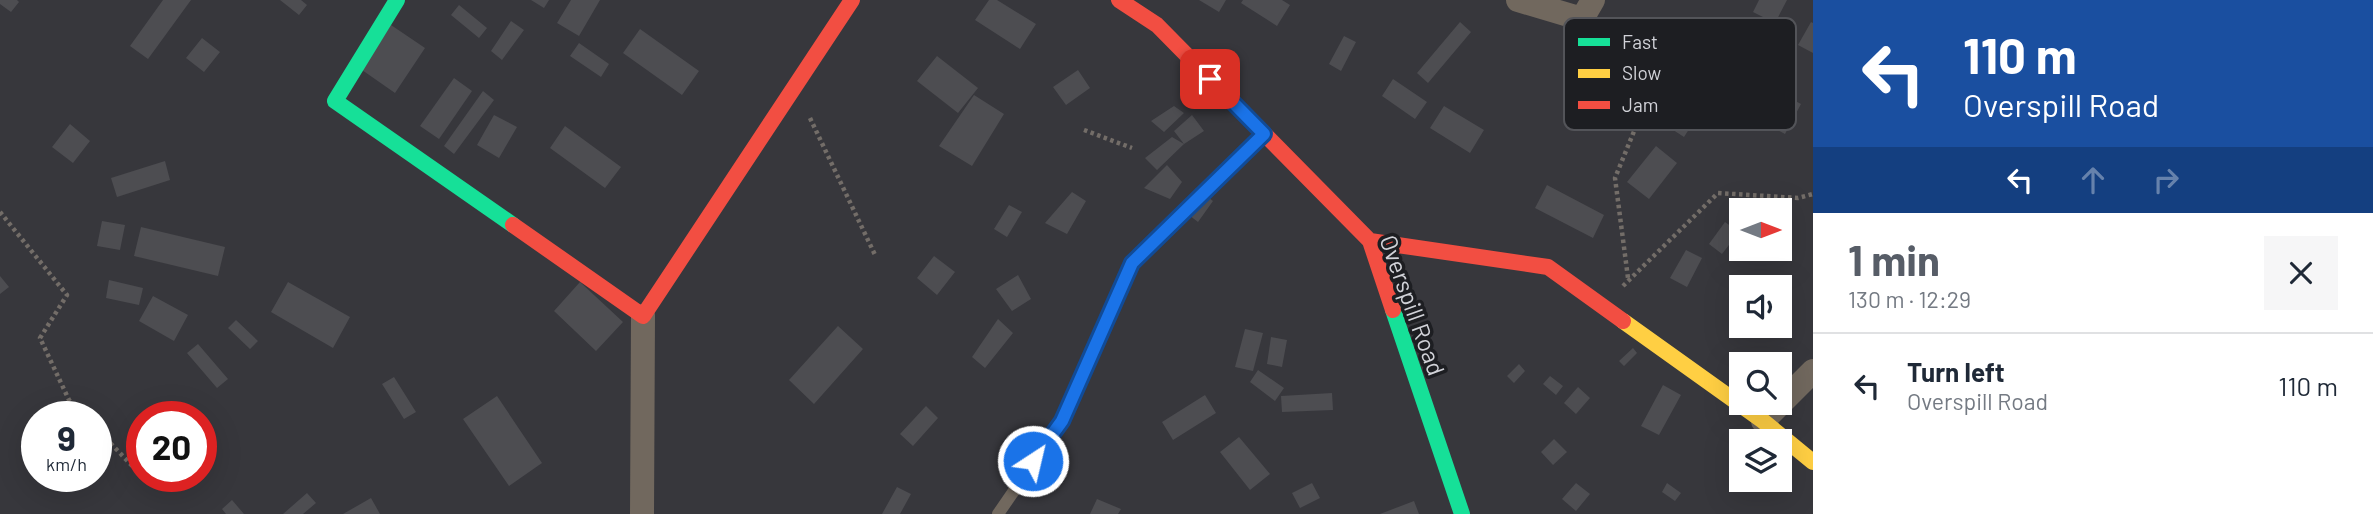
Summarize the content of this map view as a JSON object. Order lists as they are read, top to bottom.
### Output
{
  "streets": {
    "street": ["Overspill Road"]
  },
  "legend": ["Fast", "Slow", "Jam"],
  "north": "right",
  "page": {
    "turn": ["110 m", "Overspill Road"],
    "heading": ["1 min", "130 m · 12:29"],
    "list": [
      {
        "name": "Turn left",
        "note": "Overspill Road",
        "value": "110 m"
      }
    ],
    "speed": "9 km/h",
    "limit": "20"
  }
}
